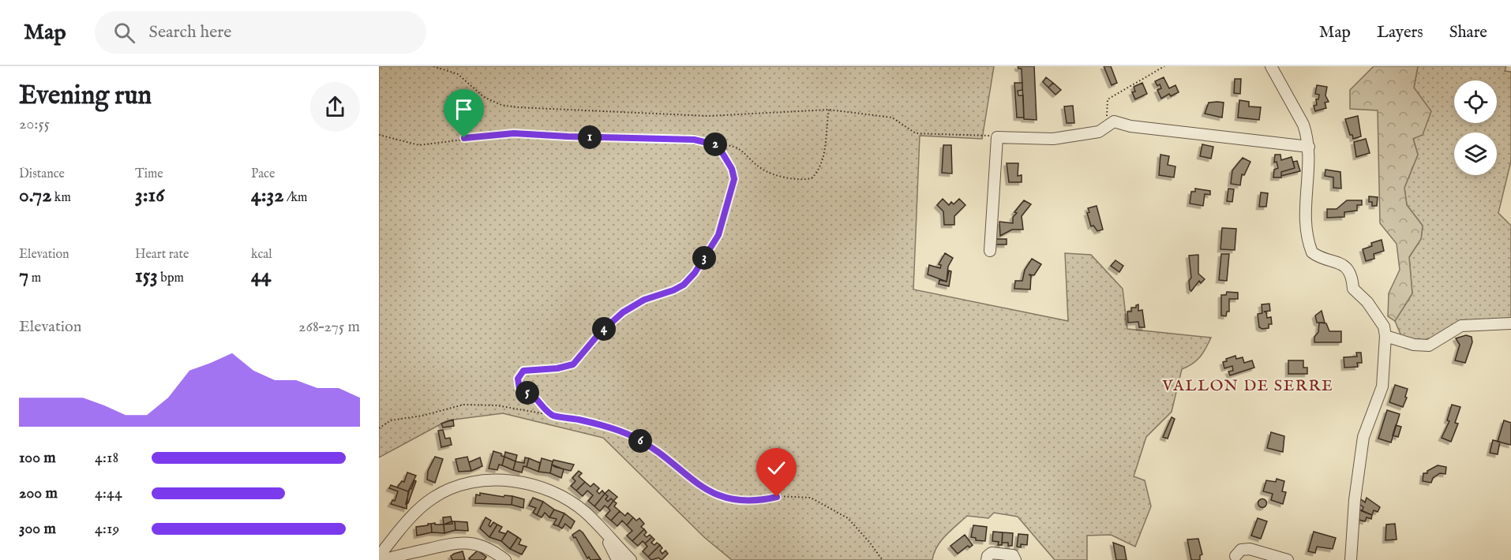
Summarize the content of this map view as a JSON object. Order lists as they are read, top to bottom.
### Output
{
  "districts": ["VALLON DE SERRE"],
  "page": {
    "header": "Map",
    "search": "Search here",
    "nav": ["Map", "Layers", "Share"],
    "heading": ["Evening run", "20:55"],
    "pins": [
      "1",
      "2",
      "3",
      "4",
      "5",
      "6"
    ],
    "stats": [
      ["Distance", "0.72 km"],
      ["Time", "3:16"],
      ["Pace", "4:32 /km"],
      ["Elevation", "7 m"],
      ["Heart rate", "153 bpm"],
      ["kcal", "44"]
    ],
    "chart": ["Elevation", "268–275 m"],
    "list": [
      {
        "name": "100 m",
        "note": "4:18"
      },
      {
        "name": "200 m",
        "note": "4:44"
      },
      {
        "name": "300 m",
        "note": "4:19"
      }
    ]
  }
}
